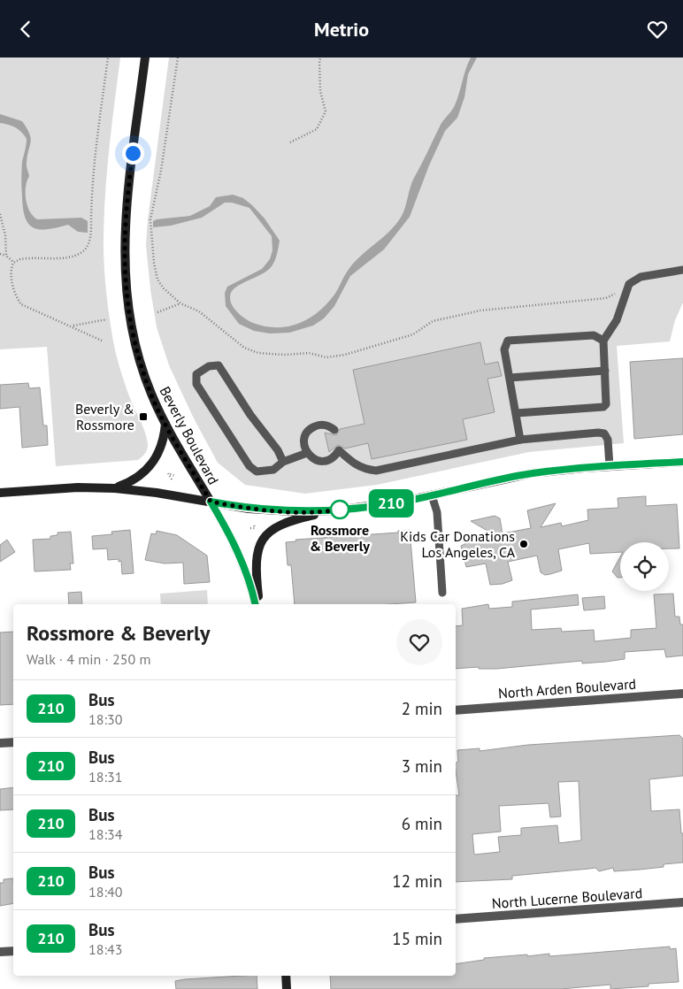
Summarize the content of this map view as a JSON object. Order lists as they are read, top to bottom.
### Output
{
  "streets": {
    "main road": ["Beverly Boulevard"],
    "street": ["North Arden Boulevard", "North Lucerne Boulevard"]
  },
  "places": {
    "transit": ["Beverly & Rossmore"],
    "other": ["Rossmore & Beverly", "Kids Car Donations Los Angeles, CA"]
  },
  "lines": ["bus line 210"],
  "page": {
    "header": "Metrio",
    "on_map": "210",
    "heading": ["Rossmore & Beverly", "Walk · 4 min · 250 m"],
    "list": [
      {
        "mark": "210",
        "name": "Bus",
        "note": "18:30",
        "value": "2 min"
      },
      {
        "mark": "210",
        "name": "Bus",
        "note": "18:31",
        "value": "3 min"
      },
      {
        "mark": "210",
        "name": "Bus",
        "note": "18:34",
        "value": "6 min"
      },
      {
        "mark": "210",
        "name": "Bus",
        "note": "18:40",
        "value": "12 min"
      },
      {
        "mark": "210",
        "name": "Bus",
        "note": "18:43",
        "value": "15 min"
      }
    ]
  }
}
